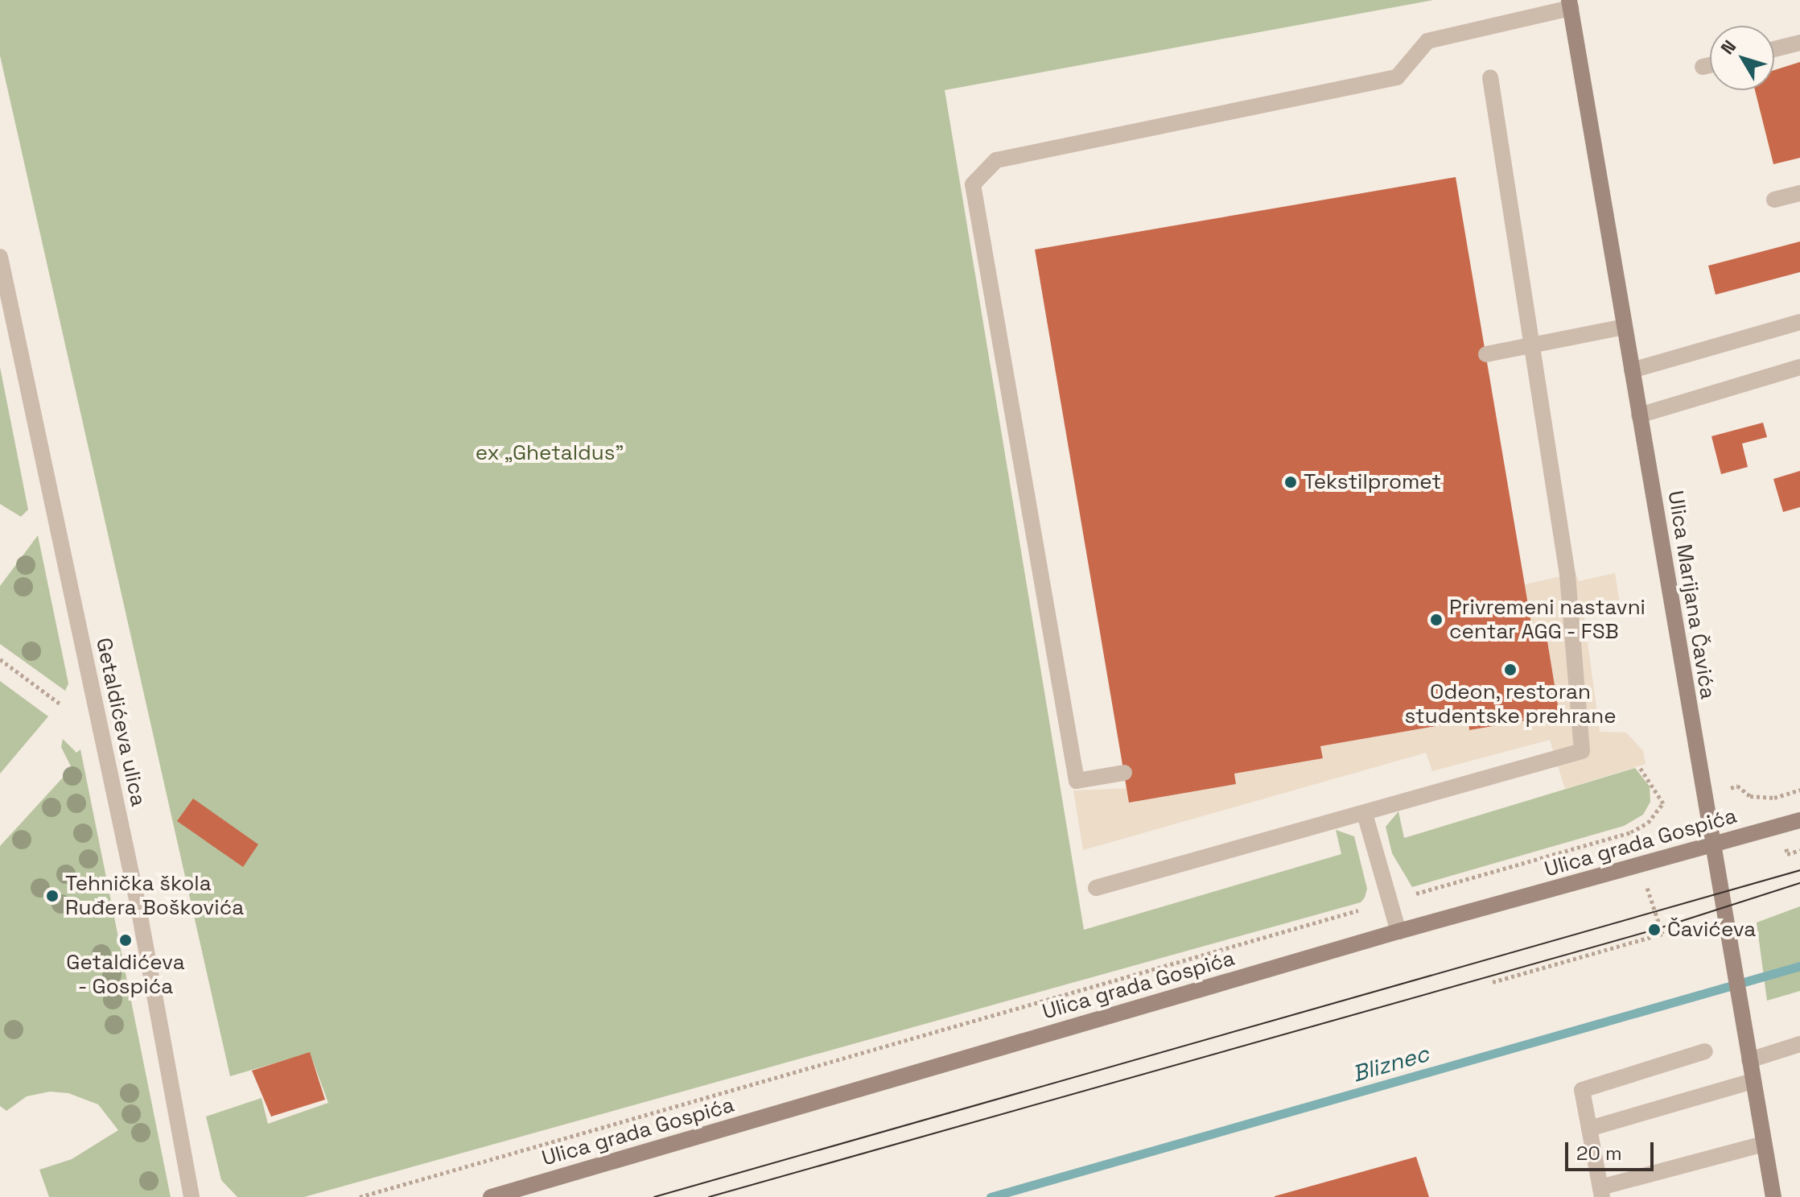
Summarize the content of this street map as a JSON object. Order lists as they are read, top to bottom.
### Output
{
  "streets": {
    "street": ["Ulica Marijana Čavića", "Getaldićeva ulica", "Ulica grada Gospića"]
  },
  "crossings": [
    ["Ulica Marijana Čavića", "Ulica grada Gospića"]
  ],
  "water": ["Bliznec"],
  "parks": ["ex „Ghetaldus”"],
  "places": [
    "Tekstilpromet",
    "Privremeni nastavni centar AGG - FSB",
    "Odeon, restoran studentske prehrane",
    "Tehnička škola Ruđera Boškovića",
    "Čavićeva",
    "Getaldićeva - Gospića"
  ],
  "scale_bar": "20 m",
  "north": "top left"
}
